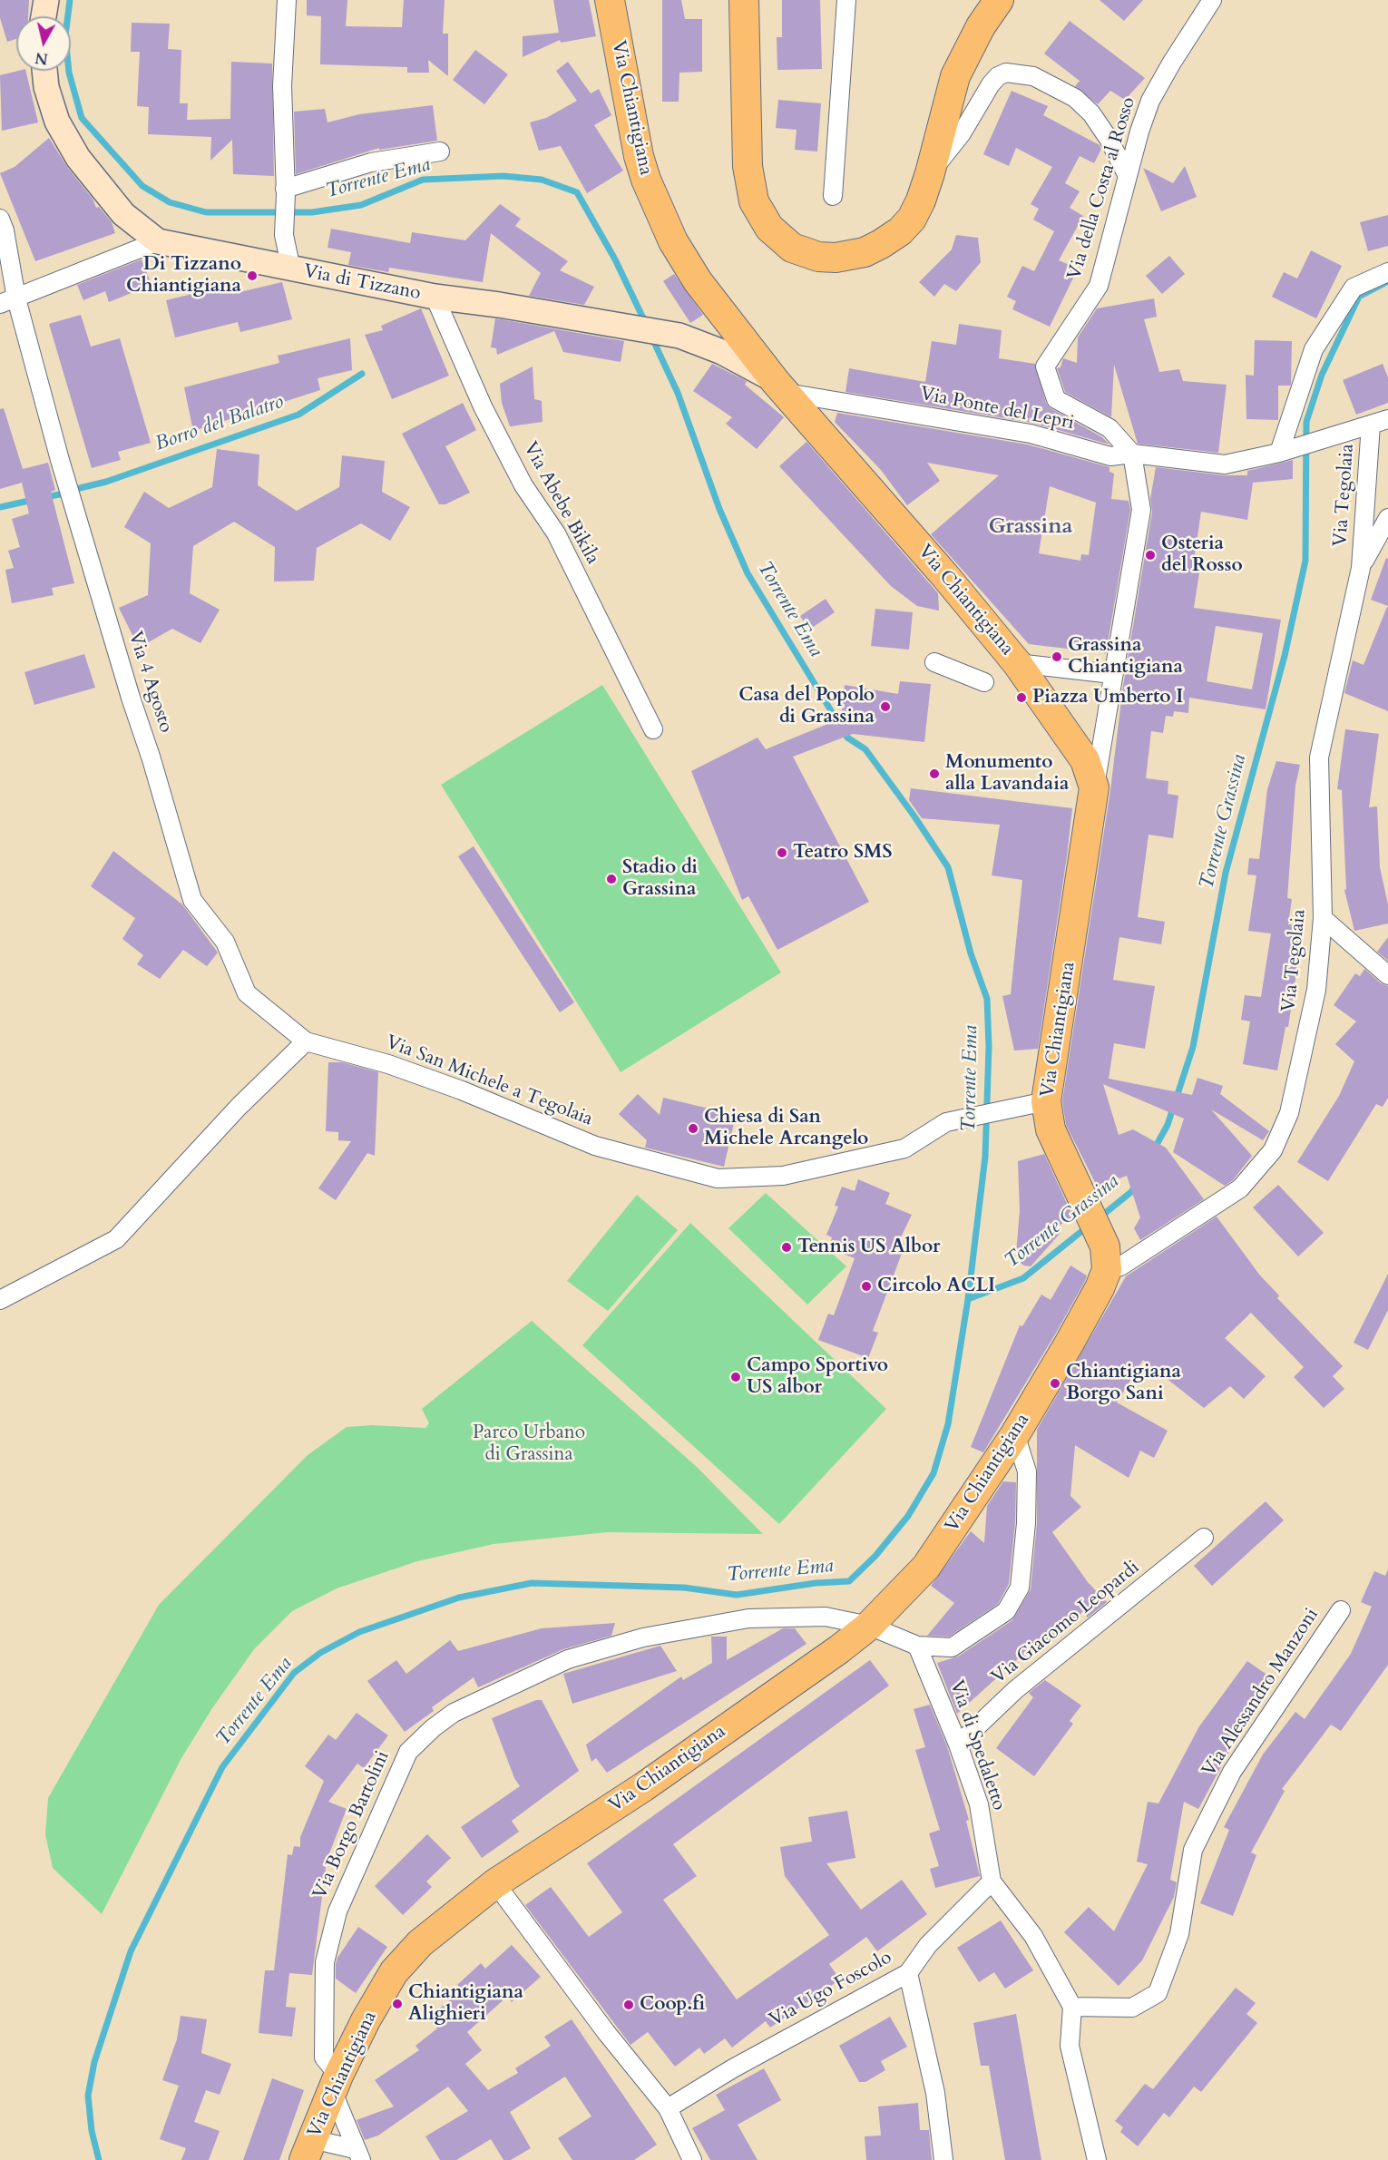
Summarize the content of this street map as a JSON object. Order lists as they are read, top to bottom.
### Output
{
  "streets": {
    "main road": ["Via Chiantigiana"],
    "street": [
      "Via della Costa al Rosso",
      "Via di Tizzano",
      "Via Ponte del Lepri",
      "Via Tegolaia",
      "Via Abebe Bikila",
      "Via 4 Agosto",
      "Via San Michele a Tegolaia",
      "Via Giacomo Leopardi",
      "Via Alessandro Manzoni",
      "Via di Spedaletto",
      "Via Borgo Bartolini",
      "Via Ugo Foscolo"
    ]
  },
  "crossings": [
    ["Via Chiantigiana", "Via di Tizzano"],
    ["Via Chiantigiana", "Via Ponte del Lepri"],
    ["Via Chiantigiana", "Via Tegolaia"],
    ["Via Chiantigiana", "Via San Michele a Tegolaia"],
    ["Via Chiantigiana", "Via Borgo Bartolini"],
    ["Via della Costa al Rosso", "Via Ponte del Lepri"],
    ["Via di Tizzano", "Via Ponte del Lepri"],
    ["Via di Tizzano", "Via Abebe Bikila"],
    ["Via Ponte del Lepri", "Via Tegolaia"],
    ["Via 4 Agosto", "Via San Michele a Tegolaia"],
    ["Via Giacomo Leopardi", "Via di Spedaletto"],
    ["Via Alessandro Manzoni", "Via di Spedaletto"],
    ["Via di Spedaletto", "Via Borgo Bartolini"],
    ["Via di Spedaletto", "Via Ugo Foscolo"]
  ],
  "districts": ["Grassina"],
  "water": ["Torrente Ema", "Borro del Balatro", "Torrente Grassina"],
  "parks": ["Parco Urbano di Grassina"],
  "places": [
    "Di Tizzano Chiantigiana",
    "Osteria del Rosso",
    "Grassina Chiantigiana",
    "Piazza Umberto I",
    "Casa del Popolo di Grassina",
    "Monumento alla Lavandaia",
    "Teatro SMS",
    "Stadio di Grassina",
    "Chiesa di San Michele Arcangelo",
    "Tennis US Albor",
    "Circolo ACLI",
    "Campo Sportivo US albor",
    "Chiantigiana Borgo Sani",
    "Chiantigiana Alighieri",
    "Coop.fi"
  ],
  "north": "bottom"
}
